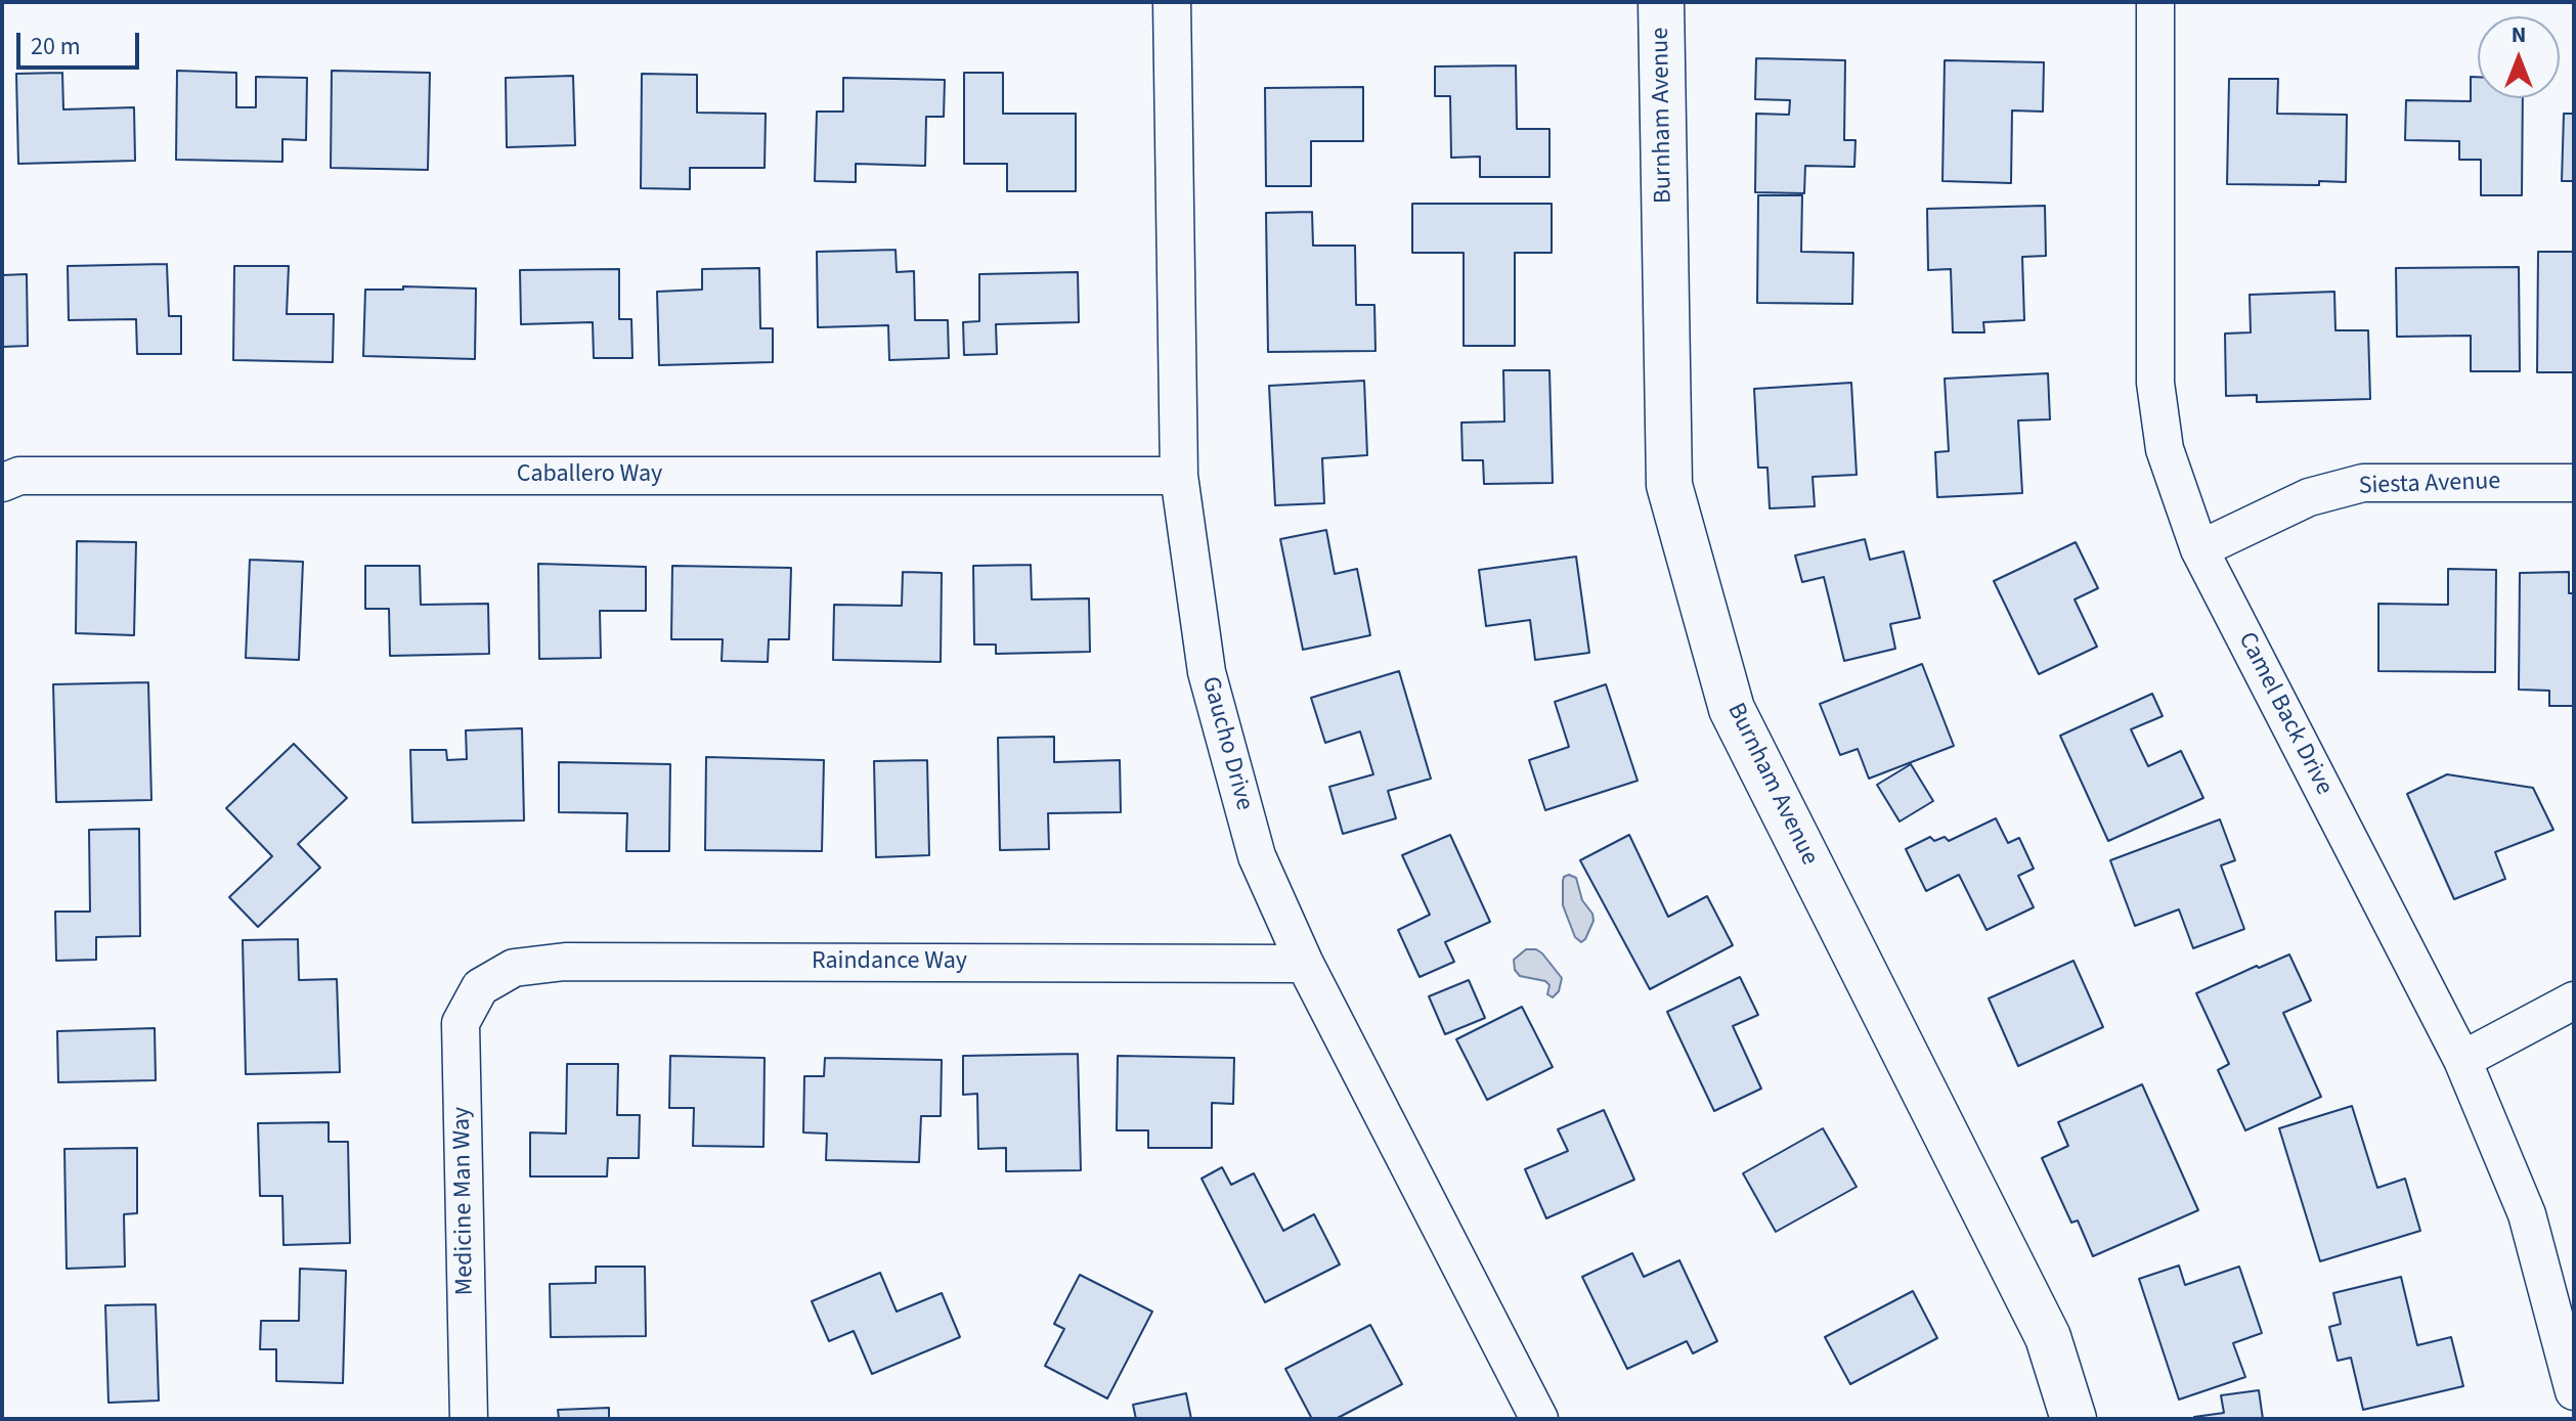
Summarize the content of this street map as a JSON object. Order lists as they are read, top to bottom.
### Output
{
  "streets": {
    "street": [
      "Burnham Avenue",
      "Caballero Way",
      "Siesta Avenue",
      "Camel Back Drive",
      "Gaucho Drive",
      "Raindance Way",
      "Medicine Man Way"
    ]
  },
  "crossings": [
    ["Caballero Way", "Gaucho Drive"],
    ["Siesta Avenue", "Camel Back Drive"],
    ["Gaucho Drive", "Raindance Way"],
    ["Raindance Way", "Medicine Man Way"]
  ],
  "scale_bar": "20 m",
  "north": "top"
}
